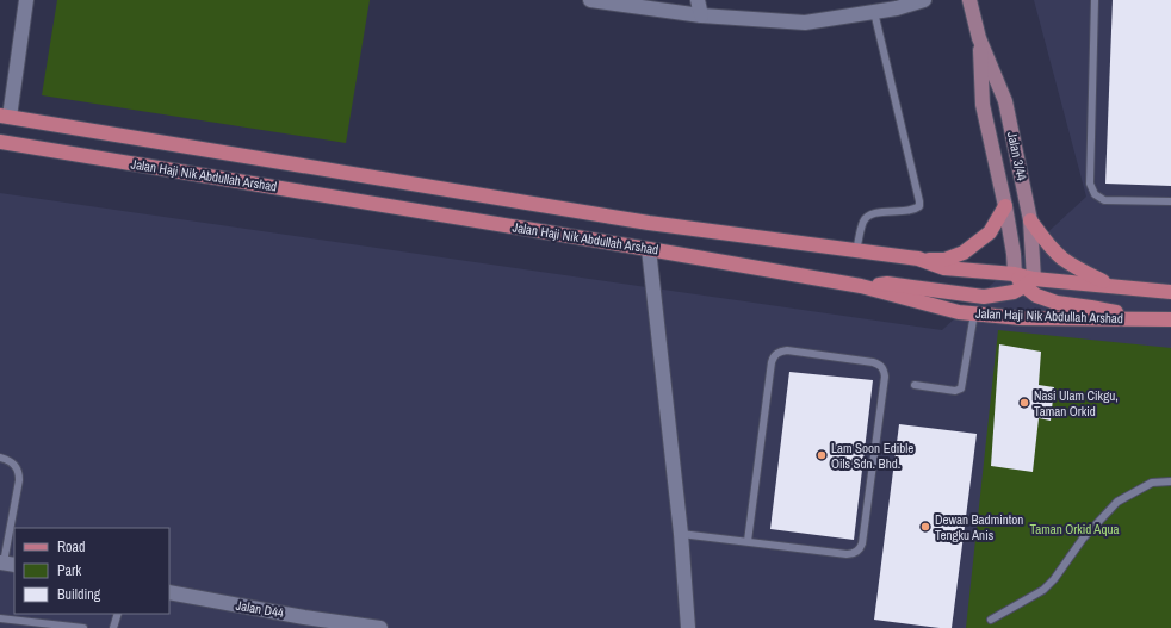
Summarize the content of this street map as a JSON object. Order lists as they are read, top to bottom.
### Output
{
  "streets": {
    "main road": ["Jalan Haji Nik Abdullah Arshad"],
    "street": ["Jalan 3/44", "Jalan D44"]
  },
  "crossings": [
    ["Jalan 3/44", "Jalan Haji Nik Abdullah Arshad"]
  ],
  "parks": ["Taman Orkid Aqua"],
  "places": ["Nasi Ulam Cikgu, Taman Orkid", "Lam Soon Edible Oils Sdn. Bhd.", "Dewan Badminton Tengku Anis"],
  "legend": ["Road", "Park", "Building"]
}
